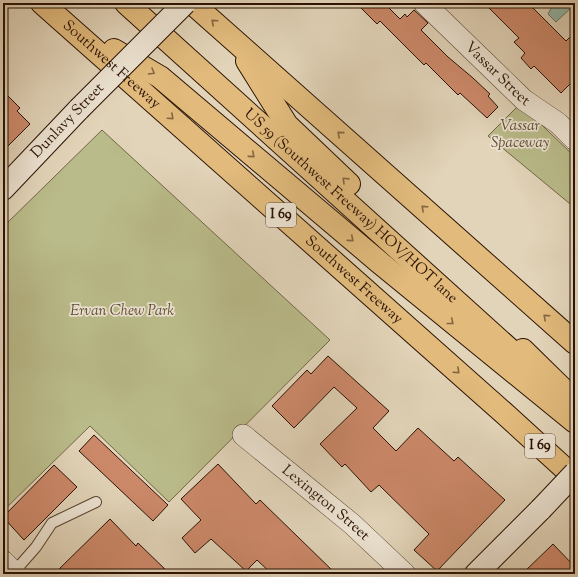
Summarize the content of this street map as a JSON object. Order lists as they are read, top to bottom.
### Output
{
  "streets": {
    "highway": ["Southwest Freeway", "US 59 (Southwest Freeway) HOV/HOT lane", "I 69"],
    "street": ["Vassar Street", "Dunlavy Street", "Lexington Street"]
  },
  "parks": ["Vassar Spaceway", "Ervan Chew Park"]
}
